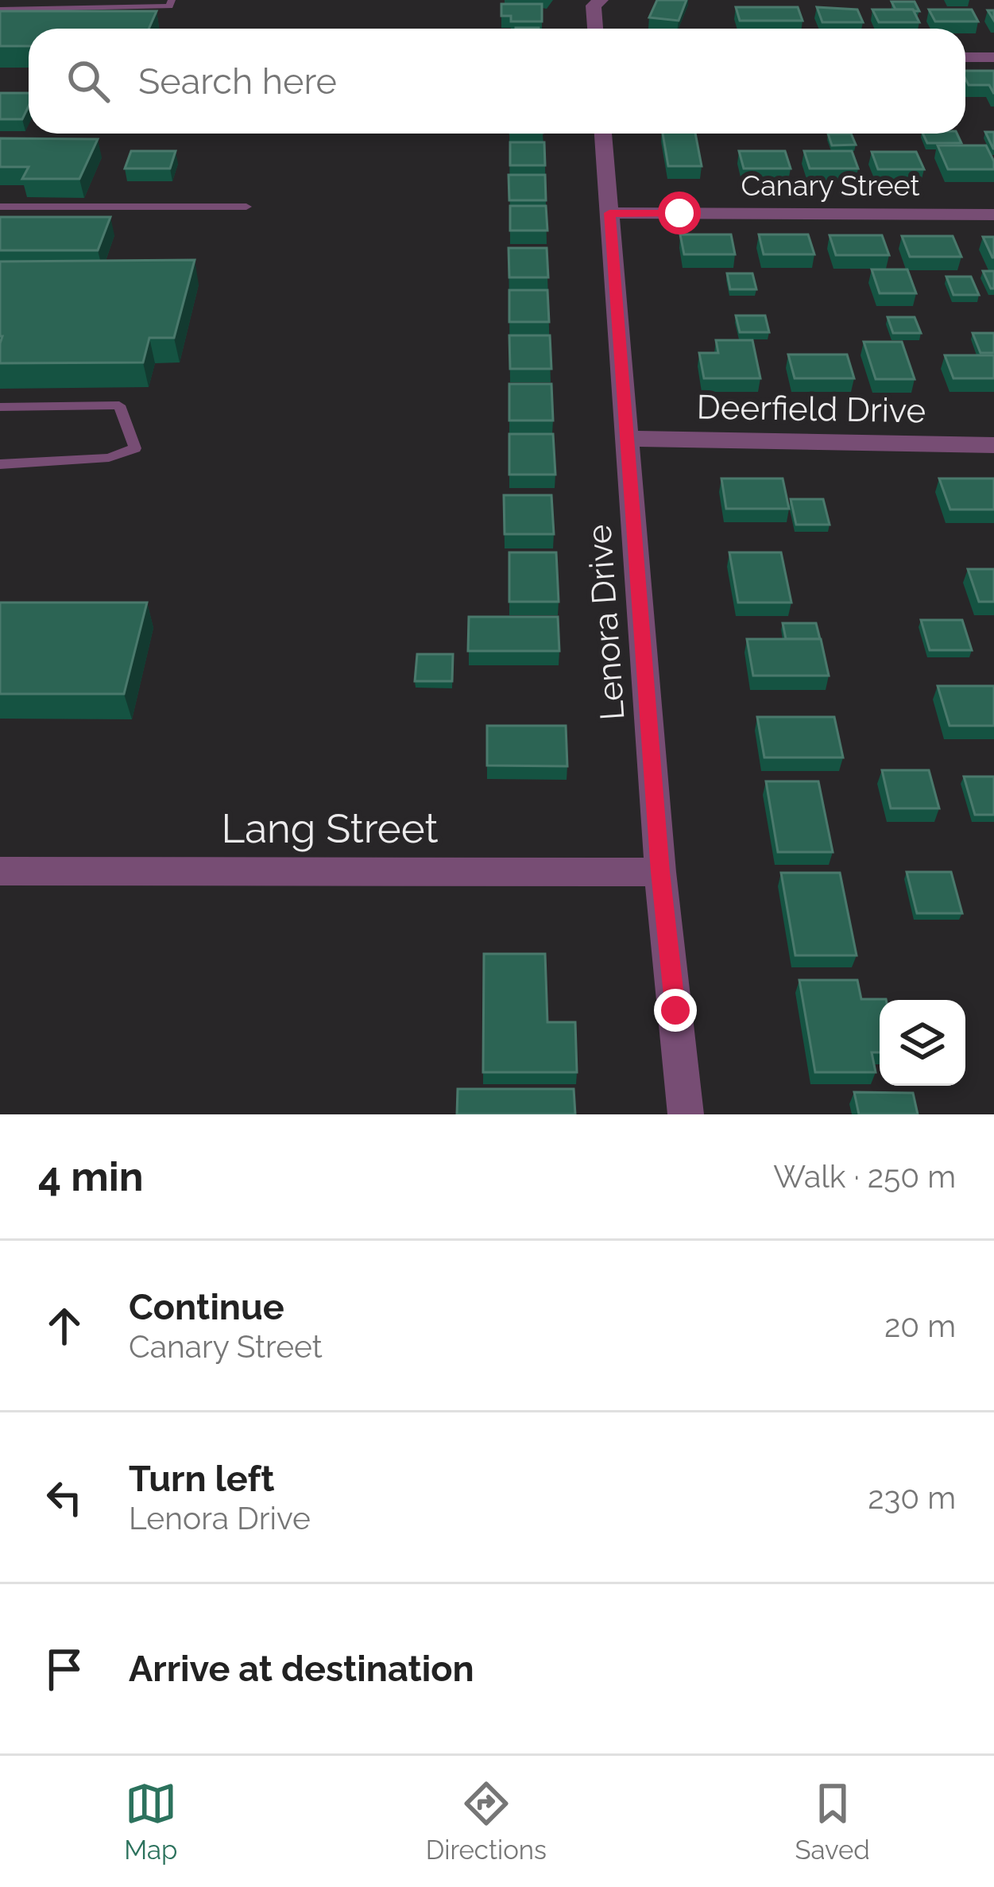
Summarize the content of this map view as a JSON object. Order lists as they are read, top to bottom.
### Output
{
  "streets": {
    "street": [
      "Canary Street",
      "Deerfield Drive",
      "Lenora Drive",
      "Lang Street"
    ]
  },
  "crossings": [
    ["Canary Street", "Lenora Drive"],
    ["Deerfield Drive", "Lenora Drive"],
    ["Lenora Drive", "Lang Street"]
  ],
  "page": {
    "search": "Search here",
    "heading": ["4 min", "Walk · 250 m"],
    "list": [
      ["Continue", "Canary Street", "20 m"],
      ["Turn left", "Lenora Drive", "230 m"],
      "Arrive at destination"
    ],
    "nav": ["Map", "Directions", "Saved"]
  }
}
